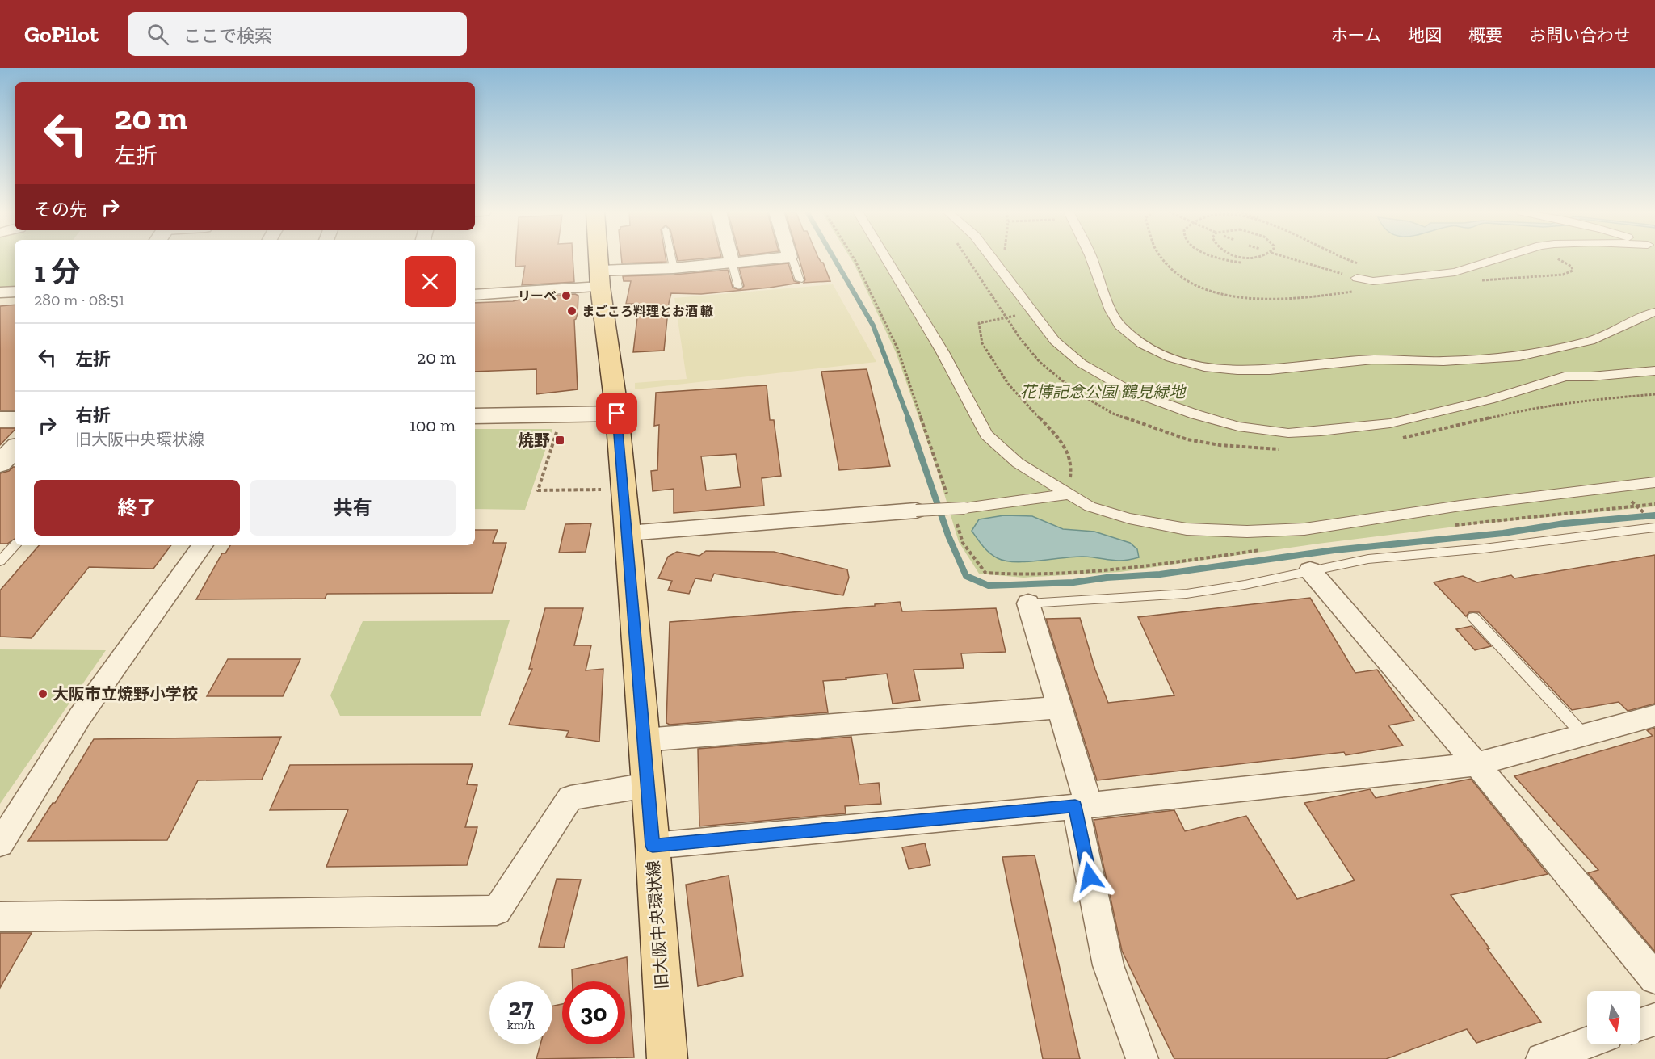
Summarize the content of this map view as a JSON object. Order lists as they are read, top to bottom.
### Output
{
  "streets": {
    "main road": ["旧大阪中央環状線"]
  },
  "parks": ["花博記念公園 鶴見緑地"],
  "places": {
    "other": ["リーベ", "まごころ料理とお酒 轍", "大阪市立焼野小学校"],
    "transit": ["焼野"]
  },
  "north": "bottom",
  "page": {
    "header": "GoPilot",
    "search": "ここで検索",
    "nav": [
      "ホーム",
      "地図",
      "概要",
      "お問い合わせ"
    ],
    "turn": ["20 m", "左折"],
    "then": "その先",
    "heading": ["1 分", "280 m · 08:51"],
    "list": [
      {
        "name": "左折",
        "value": "20 m"
      },
      {
        "name": "右折",
        "note": "旧大阪中央環状線",
        "value": "100 m"
      }
    ],
    "buttons": ["終了", "共有"],
    "speed": "27 km/h",
    "limit": "30"
  }
}
